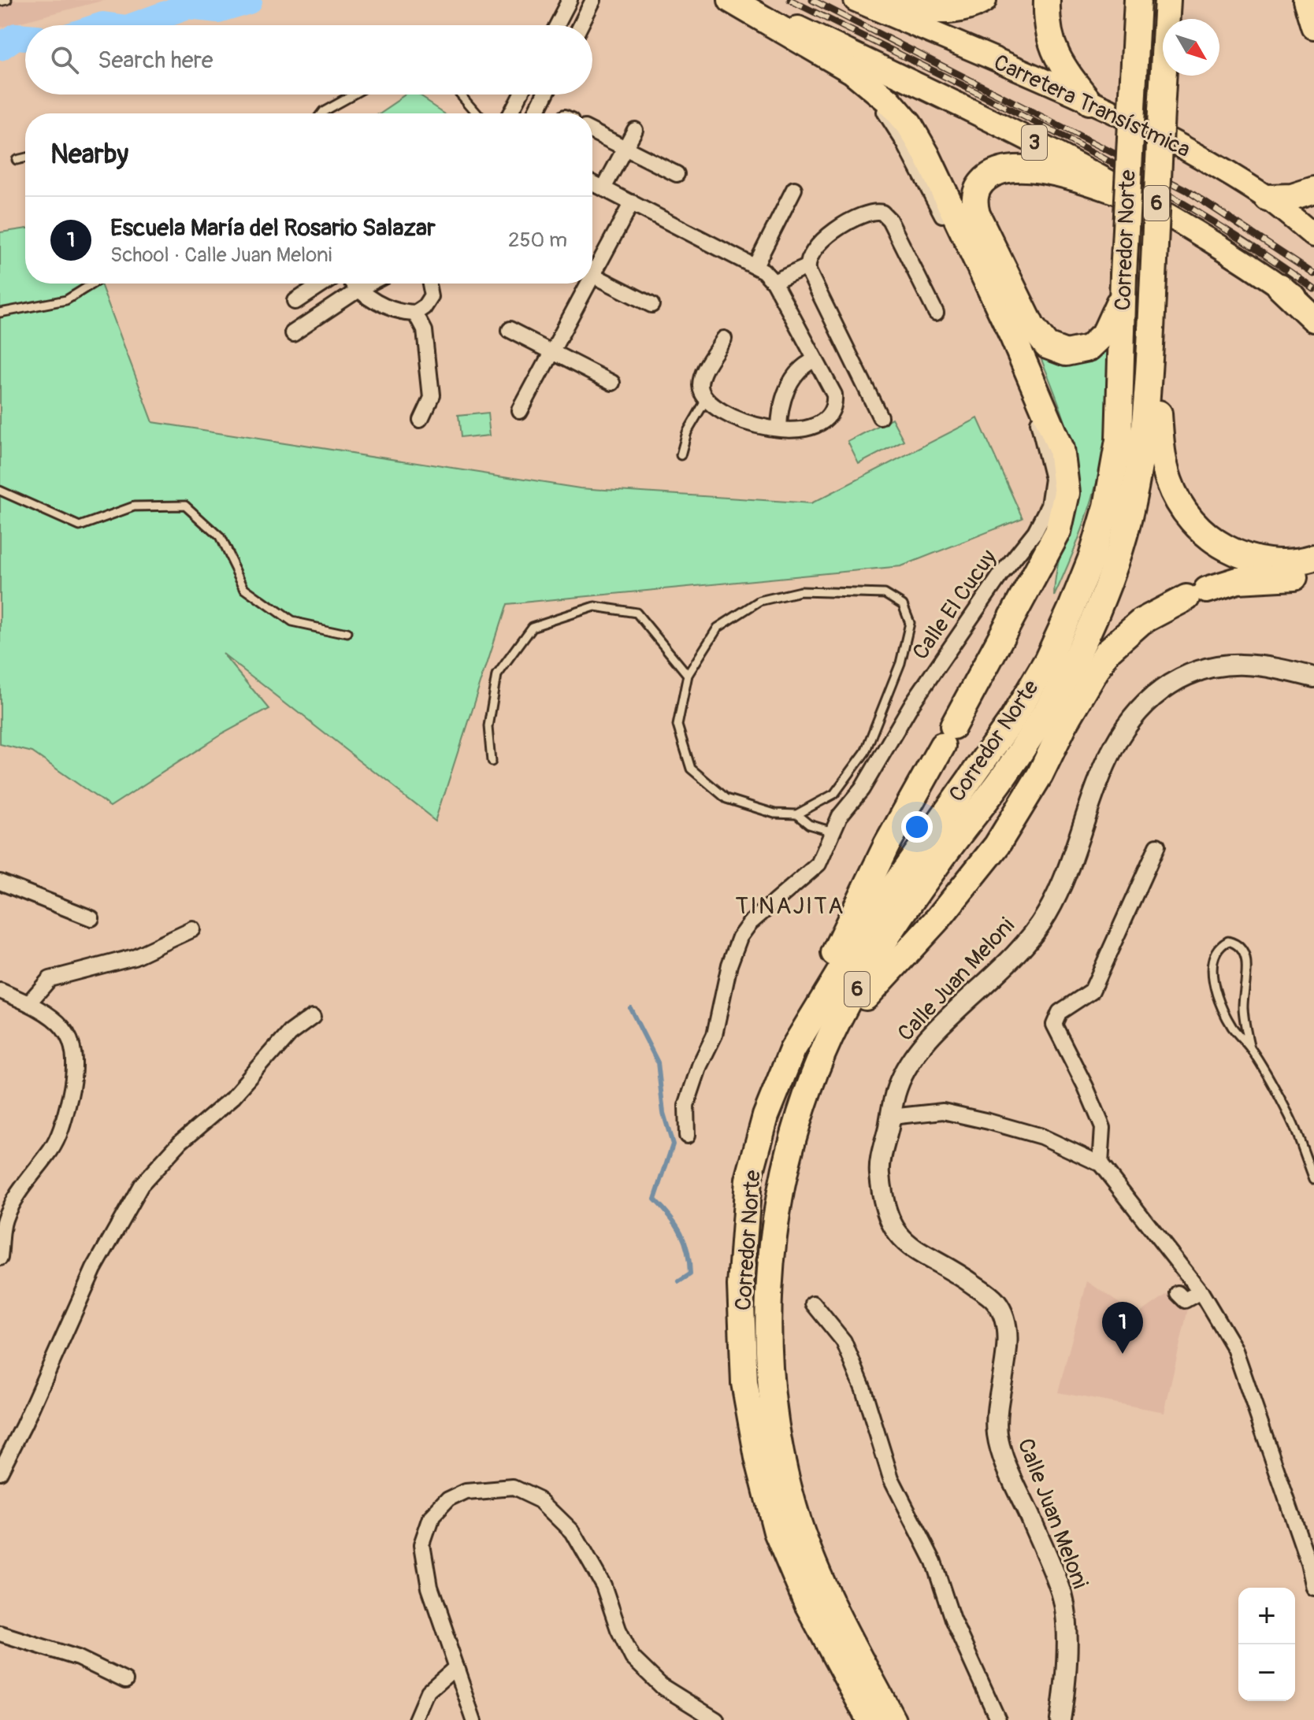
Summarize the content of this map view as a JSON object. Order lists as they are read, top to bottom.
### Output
{
  "streets": {
    "highway": ["6", "Corredor Norte"],
    "main road": ["Carretera Transístmica", "3", "Calle Juan Meloni"],
    "street": ["Calle El Cucuy"]
  },
  "districts": ["TINAJITA"],
  "north": "bottom right",
  "page": {
    "search": "Search here",
    "heading": "Nearby",
    "list": [
      {
        "mark": "1",
        "name": "Escuela María del Rosario Salazar",
        "note": "School · Calle Juan Meloni",
        "value": "250 m"
      }
    ],
    "pins": "1",
    "map_buttons": ["+", "−"]
  }
}
